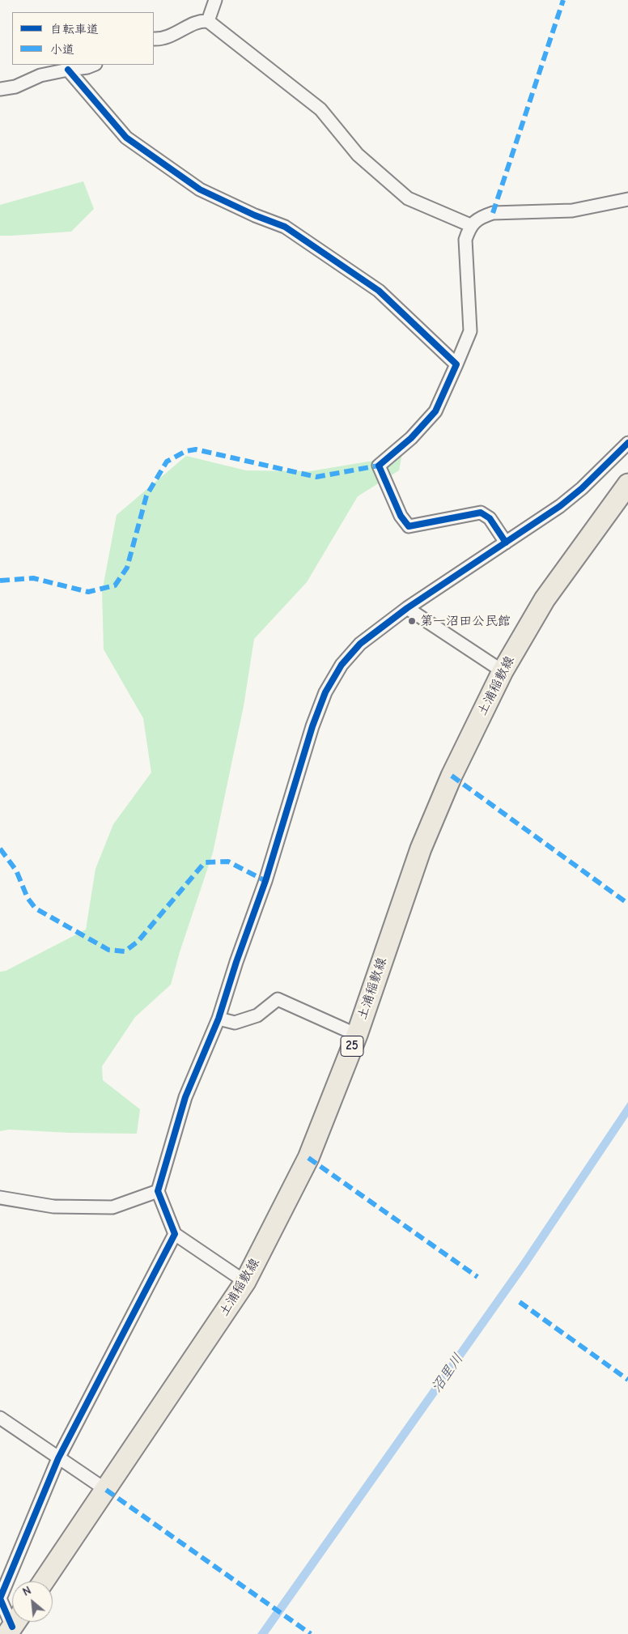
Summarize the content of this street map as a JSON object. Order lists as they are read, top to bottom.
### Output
{
  "streets": {
    "main road": ["土浦稲敷線", "25"]
  },
  "water": ["沼里川"],
  "places": ["第一沼田公民館"],
  "legend": ["自転車道", "小道"],
  "north": "top left"
}
